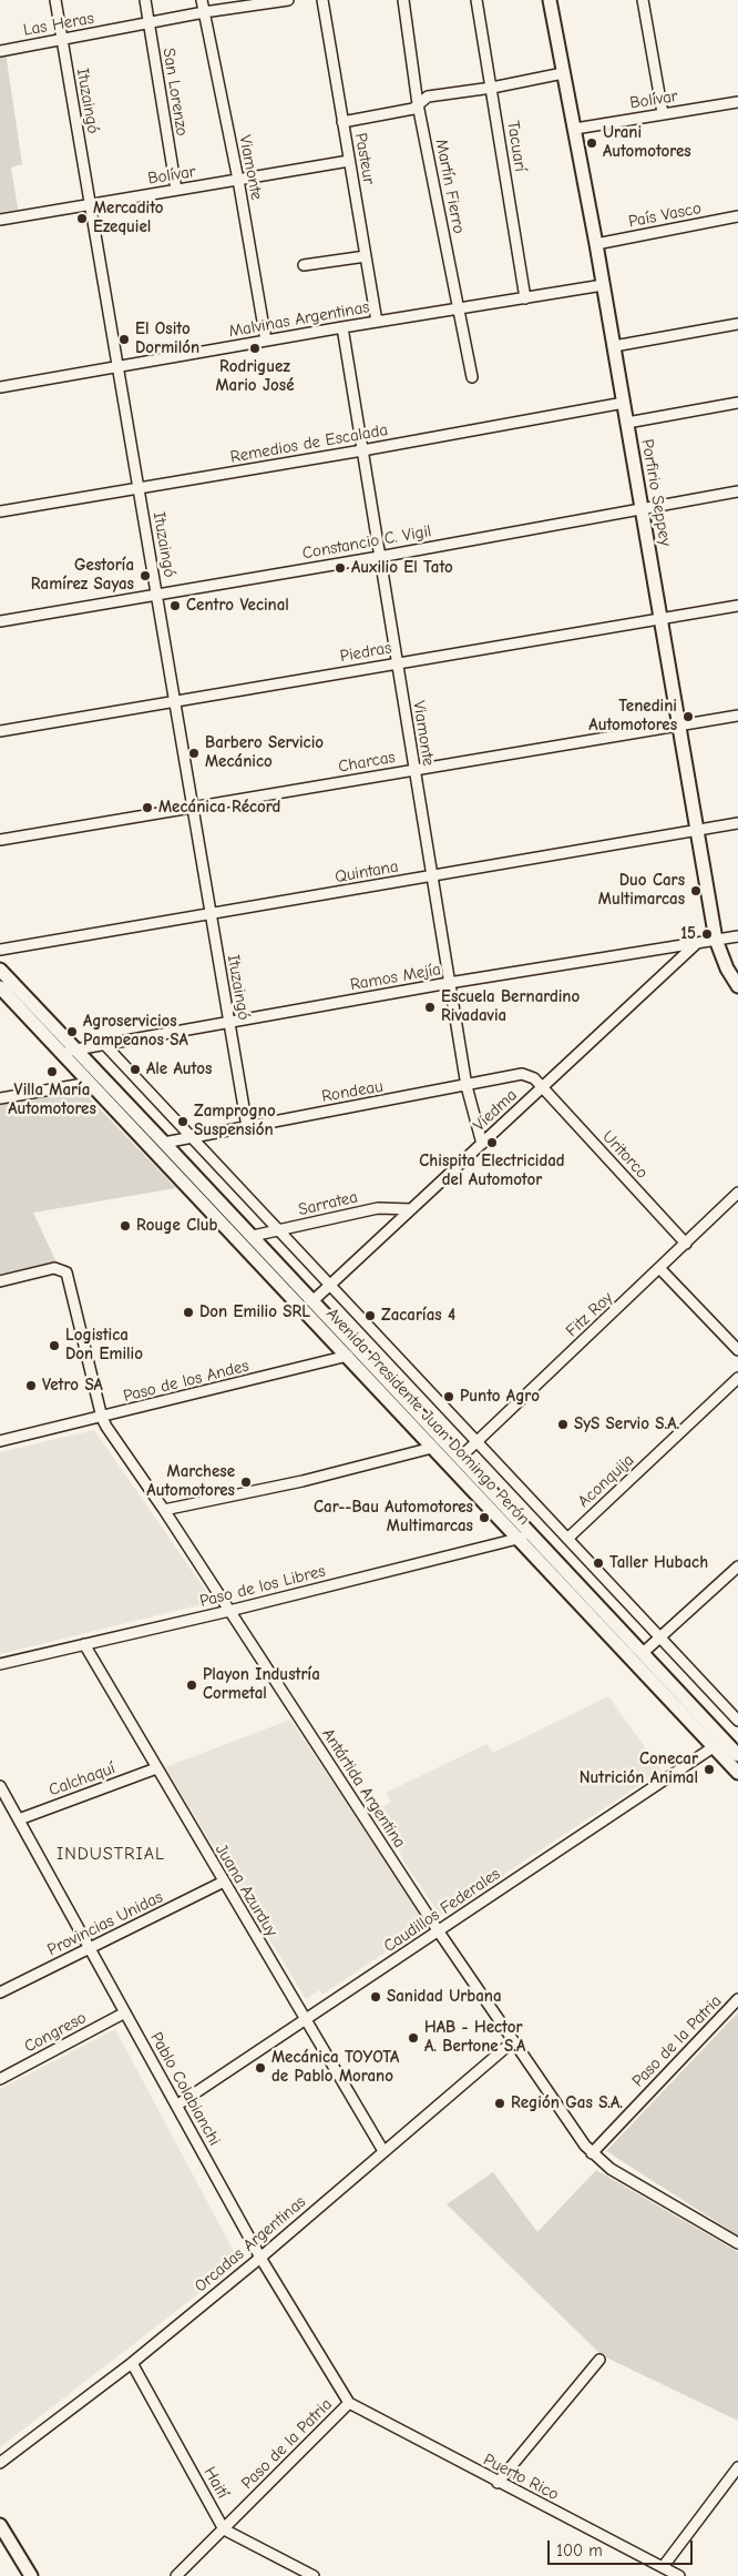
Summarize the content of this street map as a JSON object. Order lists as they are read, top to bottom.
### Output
{
  "streets": {
    "main road": ["Porfirio Seppey", "Avenida Presidente Juan Domingo Perón"],
    "street": [
      "Las Heras",
      "San Lorenzo",
      "Bolívar",
      "Ituzaingó",
      "Tacuarí",
      "Pasteur",
      "Viamonte",
      "Martín Fierro",
      "País Vasco",
      "Malvinas Argentinas",
      "Remedios de Escalada",
      "Constancio C. Vigil",
      "Piedras",
      "Charcas",
      "Quintana",
      "Ramos Mejía",
      "Rondeau",
      "Viedma",
      "Uritorco",
      "Sarratea",
      "Fitz Roy",
      "Paso de los Andes",
      "Aconquija",
      "Paso de los Libres",
      "Calchaquí",
      "Antártida Argentina",
      "Juana Azurduy",
      "Caudillos Federales",
      "Provincias Unidas",
      "Congreso",
      "Paso de la Patria",
      "Pablo Colabianchi",
      "Orcadas Argentinas",
      "Puerto Rico",
      "Haití"
    ]
  },
  "crossings": [
    ["Las Heras", "San Lorenzo"],
    ["Las Heras", "Ituzaingó"],
    ["Las Heras", "Viamonte"],
    ["San Lorenzo", "Bolívar"],
    ["Bolívar", "Ituzaingó"],
    ["Bolívar", "Pasteur"],
    ["Bolívar", "Viamonte"],
    ["Bolívar", "Porfirio Seppey"],
    ["Ituzaingó", "Malvinas Argentinas"],
    ["Ituzaingó", "Remedios de Escalada"],
    ["Ituzaingó", "Constancio C. Vigil"],
    ["Ituzaingó", "Piedras"],
    ["Ituzaingó", "Charcas"],
    ["Ituzaingó", "Quintana"],
    ["Ituzaingó", "Ramos Mejía"],
    ["Ituzaingó", "Rondeau"],
    ["Tacuarí", "Malvinas Argentinas"],
    ["Pasteur", "Malvinas Argentinas"],
    ["Viamonte", "Malvinas Argentinas"],
    ["Viamonte", "Remedios de Escalada"],
    ["Viamonte", "Constancio C. Vigil"],
    ["Viamonte", "Piedras"],
    ["Viamonte", "Charcas"],
    ["Viamonte", "Quintana"],
    ["Viamonte", "Ramos Mejía"],
    ["Viamonte", "Rondeau"],
    ["Viamonte", "Viedma"],
    ["Martín Fierro", "Malvinas Argentinas"],
    ["País Vasco", "Porfirio Seppey"],
    ["Malvinas Argentinas", "Porfirio Seppey"],
    ["Remedios de Escalada", "Porfirio Seppey"],
    ["Porfirio Seppey", "Constancio C. Vigil"],
    ["Porfirio Seppey", "Piedras"],
    ["Porfirio Seppey", "Charcas"],
    ["Porfirio Seppey", "Quintana"],
    ["Porfirio Seppey", "Ramos Mejía"],
    ["Ramos Mejía", "Viedma"],
    ["Ramos Mejía", "Avenida Presidente Juan Domingo Perón"],
    ["Rondeau", "Viedma"],
    ["Rondeau", "Uritorco"],
    ["Rondeau", "Avenida Presidente Juan Domingo Perón"],
    ["Viedma", "Uritorco"],
    ["Viedma", "Sarratea"],
    ["Viedma", "Avenida Presidente Juan Domingo Perón"],
    ["Uritorco", "Fitz Roy"],
    ["Sarratea", "Avenida Presidente Juan Domingo Perón"],
    ["Fitz Roy", "Avenida Presidente Juan Domingo Perón"],
    ["Paso de los Andes", "Avenida Presidente Juan Domingo Perón"],
    ["Paso de los Andes", "Antártida Argentina"],
    ["Avenida Presidente Juan Domingo Perón", "Aconquija"],
    ["Avenida Presidente Juan Domingo Perón", "Paso de los Libres"],
    ["Avenida Presidente Juan Domingo Perón", "Caudillos Federales"],
    ["Paso de los Libres", "Antártida Argentina"],
    ["Paso de los Libres", "Juana Azurduy"],
    ["Calchaquí", "Juana Azurduy"],
    ["Calchaquí", "Pablo Colabianchi"],
    ["Antártida Argentina", "Caudillos Federales"],
    ["Antártida Argentina", "Paso de la Patria"],
    ["Antártida Argentina", "Orcadas Argentinas"],
    ["Juana Azurduy", "Caudillos Federales"],
    ["Juana Azurduy", "Provincias Unidas"],
    ["Juana Azurduy", "Orcadas Argentinas"],
    ["Caudillos Federales", "Pablo Colabianchi"],
    ["Provincias Unidas", "Pablo Colabianchi"],
    ["Congreso", "Pablo Colabianchi"],
    ["Paso de la Patria", "Pablo Colabianchi"],
    ["Paso de la Patria", "Puerto Rico"],
    ["Paso de la Patria", "Haití"],
    ["Pablo Colabianchi", "Orcadas Argentinas"],
    ["Pablo Colabianchi", "Puerto Rico"],
    ["Orcadas Argentinas", "Haití"]
  ],
  "districts": ["INDUSTRIAL"],
  "places": [
    "Urani Automotores",
    "Mercadito Ezequiel",
    "El Osito Dormilón",
    "Rodriguez Mario José",
    "Auxilio El Tato",
    "Gestoría Ramírez Sayas",
    "Centro Vecinal",
    "Tenedini Automotores",
    "Barbero Servicio Mecánico",
    "Mecánica Récord",
    "Duo Cars Multimarcas",
    "15",
    "Escuela Bernardino Rivadavia",
    "Agroservicios Pampeanos SA",
    "Ale Autos",
    "Villa María Automotores",
    "Zamprogno Suspensión",
    "Chispita Electricidad del Automotor",
    "Rouge Club",
    "Don Emilio SRL",
    "Zacarías 4",
    "Logistica Don Emilio",
    "Vetro SA",
    "Punto Agro",
    "SyS Servio S.A.",
    "Marchese Automotores",
    "Car--Bau Automotores Multimarcas",
    "Taller Hubach",
    "Playon Industría Cormetal",
    "Conecar Nutrición Animal",
    "Sanidad Urbana",
    "HAB - Hector A. Bertone S.A",
    "Mecánica TOYOTA de Pablo Morano",
    "Región Gas S.A."
  ],
  "scale_bar": "100 m"
}
